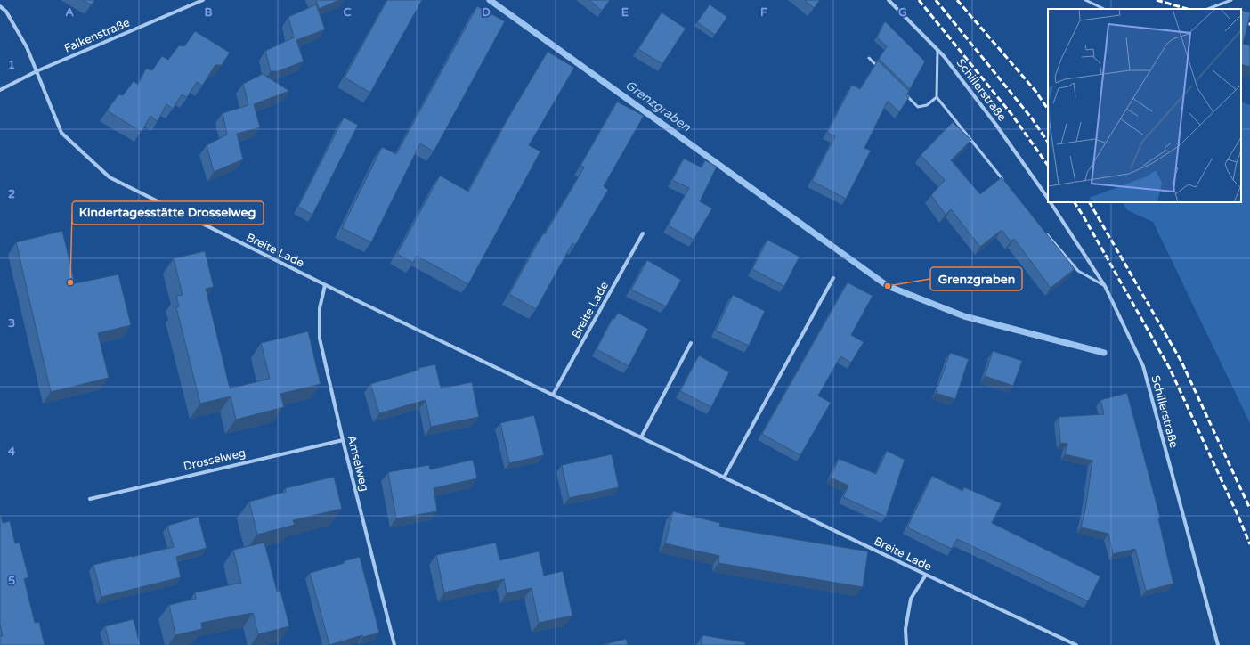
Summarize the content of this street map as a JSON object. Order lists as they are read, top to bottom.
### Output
{
  "streets": {
    "street": [
      "Falkenstraße",
      "Schillerstraße",
      "Breite Lade",
      "Drosselweg",
      "Amselweg"
    ]
  },
  "crossings": [
    ["Falkenstraße", "Breite Lade"],
    ["Breite Lade", "Amselweg"],
    ["Drosselweg", "Amselweg"]
  ],
  "water": ["Grenzgraben"],
  "places": ["Kindertagesstätte Drosselweg", "Grenzgraben"],
  "grid": {
    "columns": [
      "A",
      "B",
      "C",
      "D",
      "E",
      "F",
      "G"
    ],
    "rows": [
      "1",
      "2",
      "3",
      "4",
      "5"
    ]
  }
}
